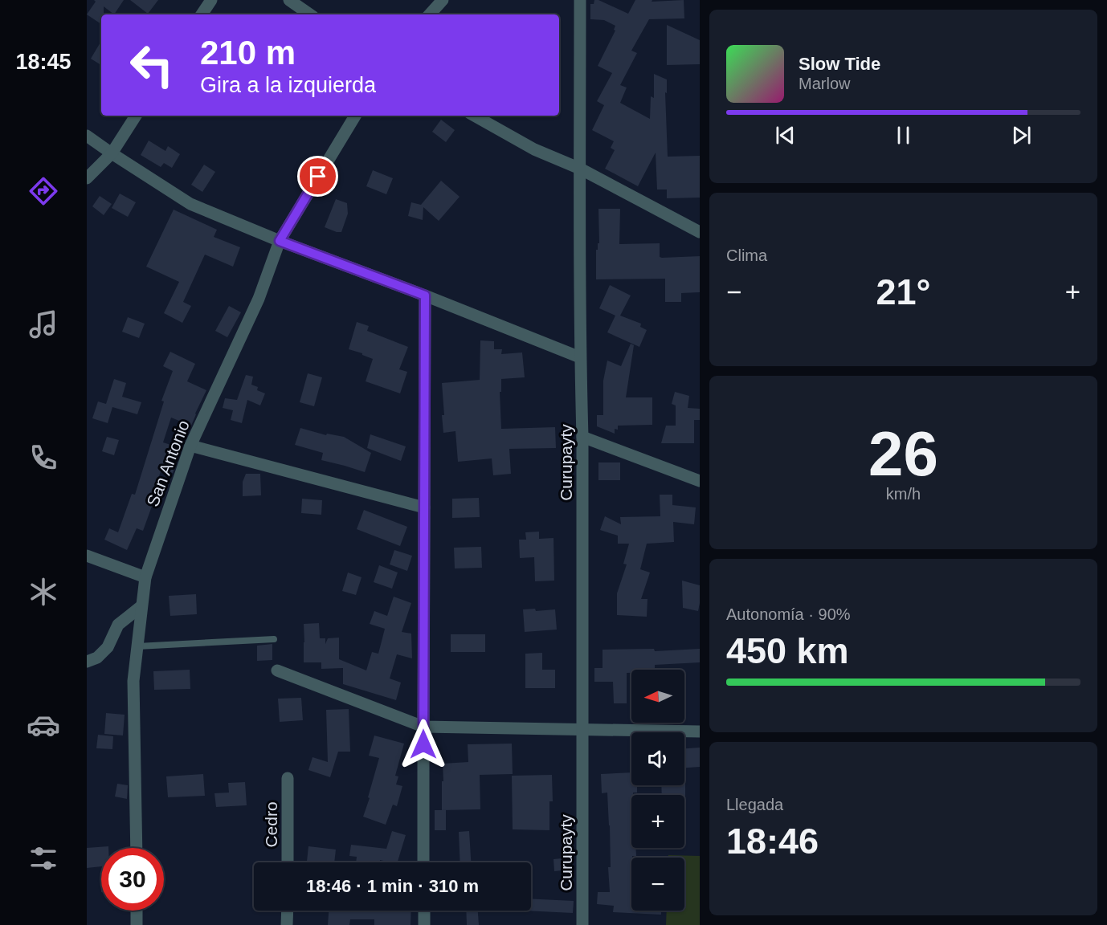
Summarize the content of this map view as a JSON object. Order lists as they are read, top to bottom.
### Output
{
  "streets": {
    "street": ["Curupayty", "San Antonio", "Cedro"]
  },
  "north": "left",
  "page": {
    "tabs": "18:45",
    "turn": ["210 m", "Gira a la izquierda"],
    "song": ["Slow Tide", "Marlow"],
    "tile": [
      "Clima",
      ["26", "km/h"],
      ["Autonomía · 90%", "450 km"],
      ["Llegada", "18:46"]
    ],
    "heat": ["−", "21°", "+"],
    "map_buttons": ["+", "−"],
    "limit": "30",
    "trip": "18:46 · 1 min · 310 m"
  }
}
